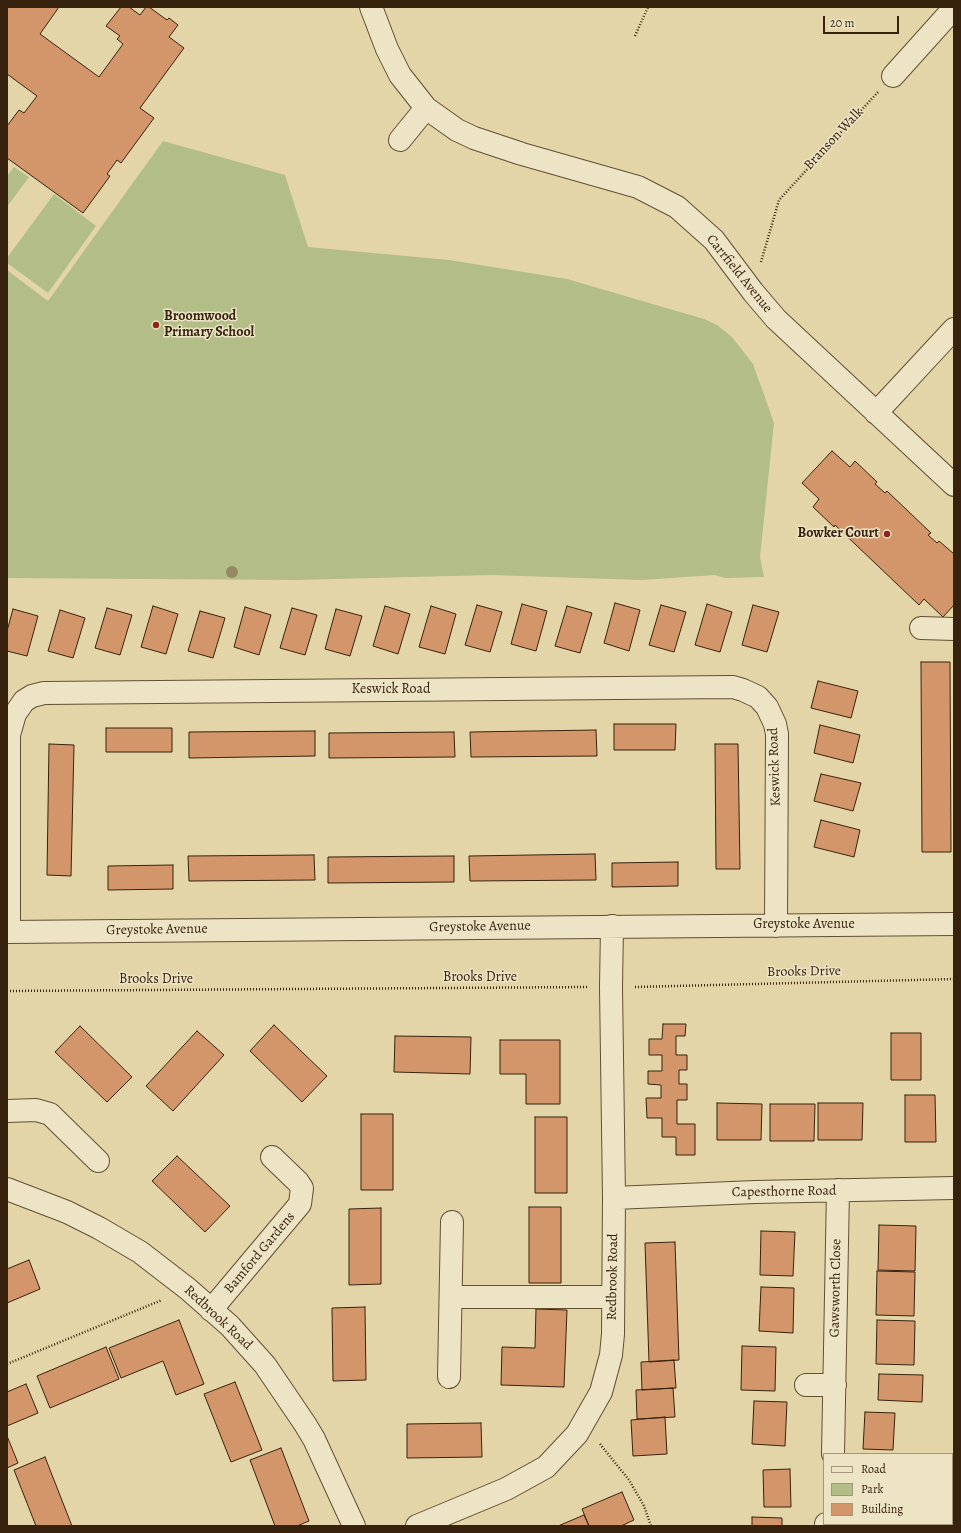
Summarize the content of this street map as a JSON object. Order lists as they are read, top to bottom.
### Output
{
  "streets": {
    "street": [
      "Carrfield Avenue",
      "Keswick Road",
      "Greystoke Avenue",
      "Capesthorne Road",
      "Bamford Gardens",
      "Redbrook Road",
      "Gawsworth Close"
    ],
    "path": ["Branson Walk", "Brooks Drive"]
  },
  "crossings": [
    ["Branson Walk", "Carrfield Avenue"],
    ["Keswick Road", "Greystoke Avenue"],
    ["Greystoke Avenue", "Redbrook Road"],
    ["Brooks Drive", "Redbrook Road"],
    ["Capesthorne Road", "Redbrook Road"],
    ["Capesthorne Road", "Gawsworth Close"],
    ["Bamford Gardens", "Redbrook Road"]
  ],
  "places": ["Broomwood Primary School", "Bowker Court"],
  "legend": ["Road", "Park", "Building"],
  "scale_bar": "20 m"
}
